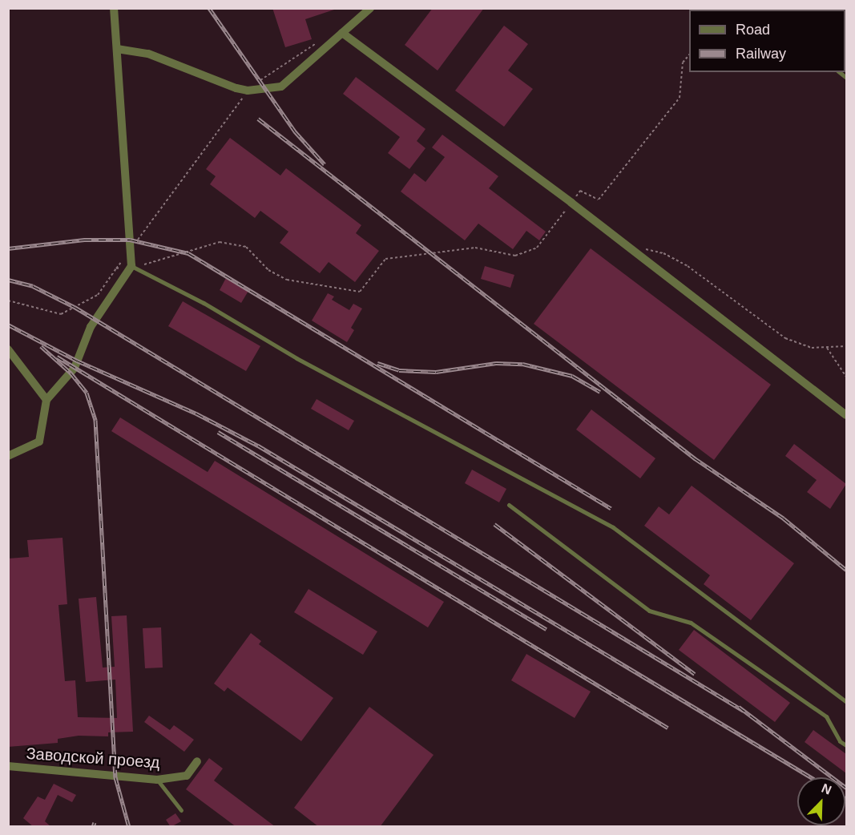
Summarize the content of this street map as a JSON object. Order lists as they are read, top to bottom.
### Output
{
  "streets": {
    "street": ["Заводской проезд"]
  },
  "legend": ["Road", "Railway"],
  "north": "top right"
}
